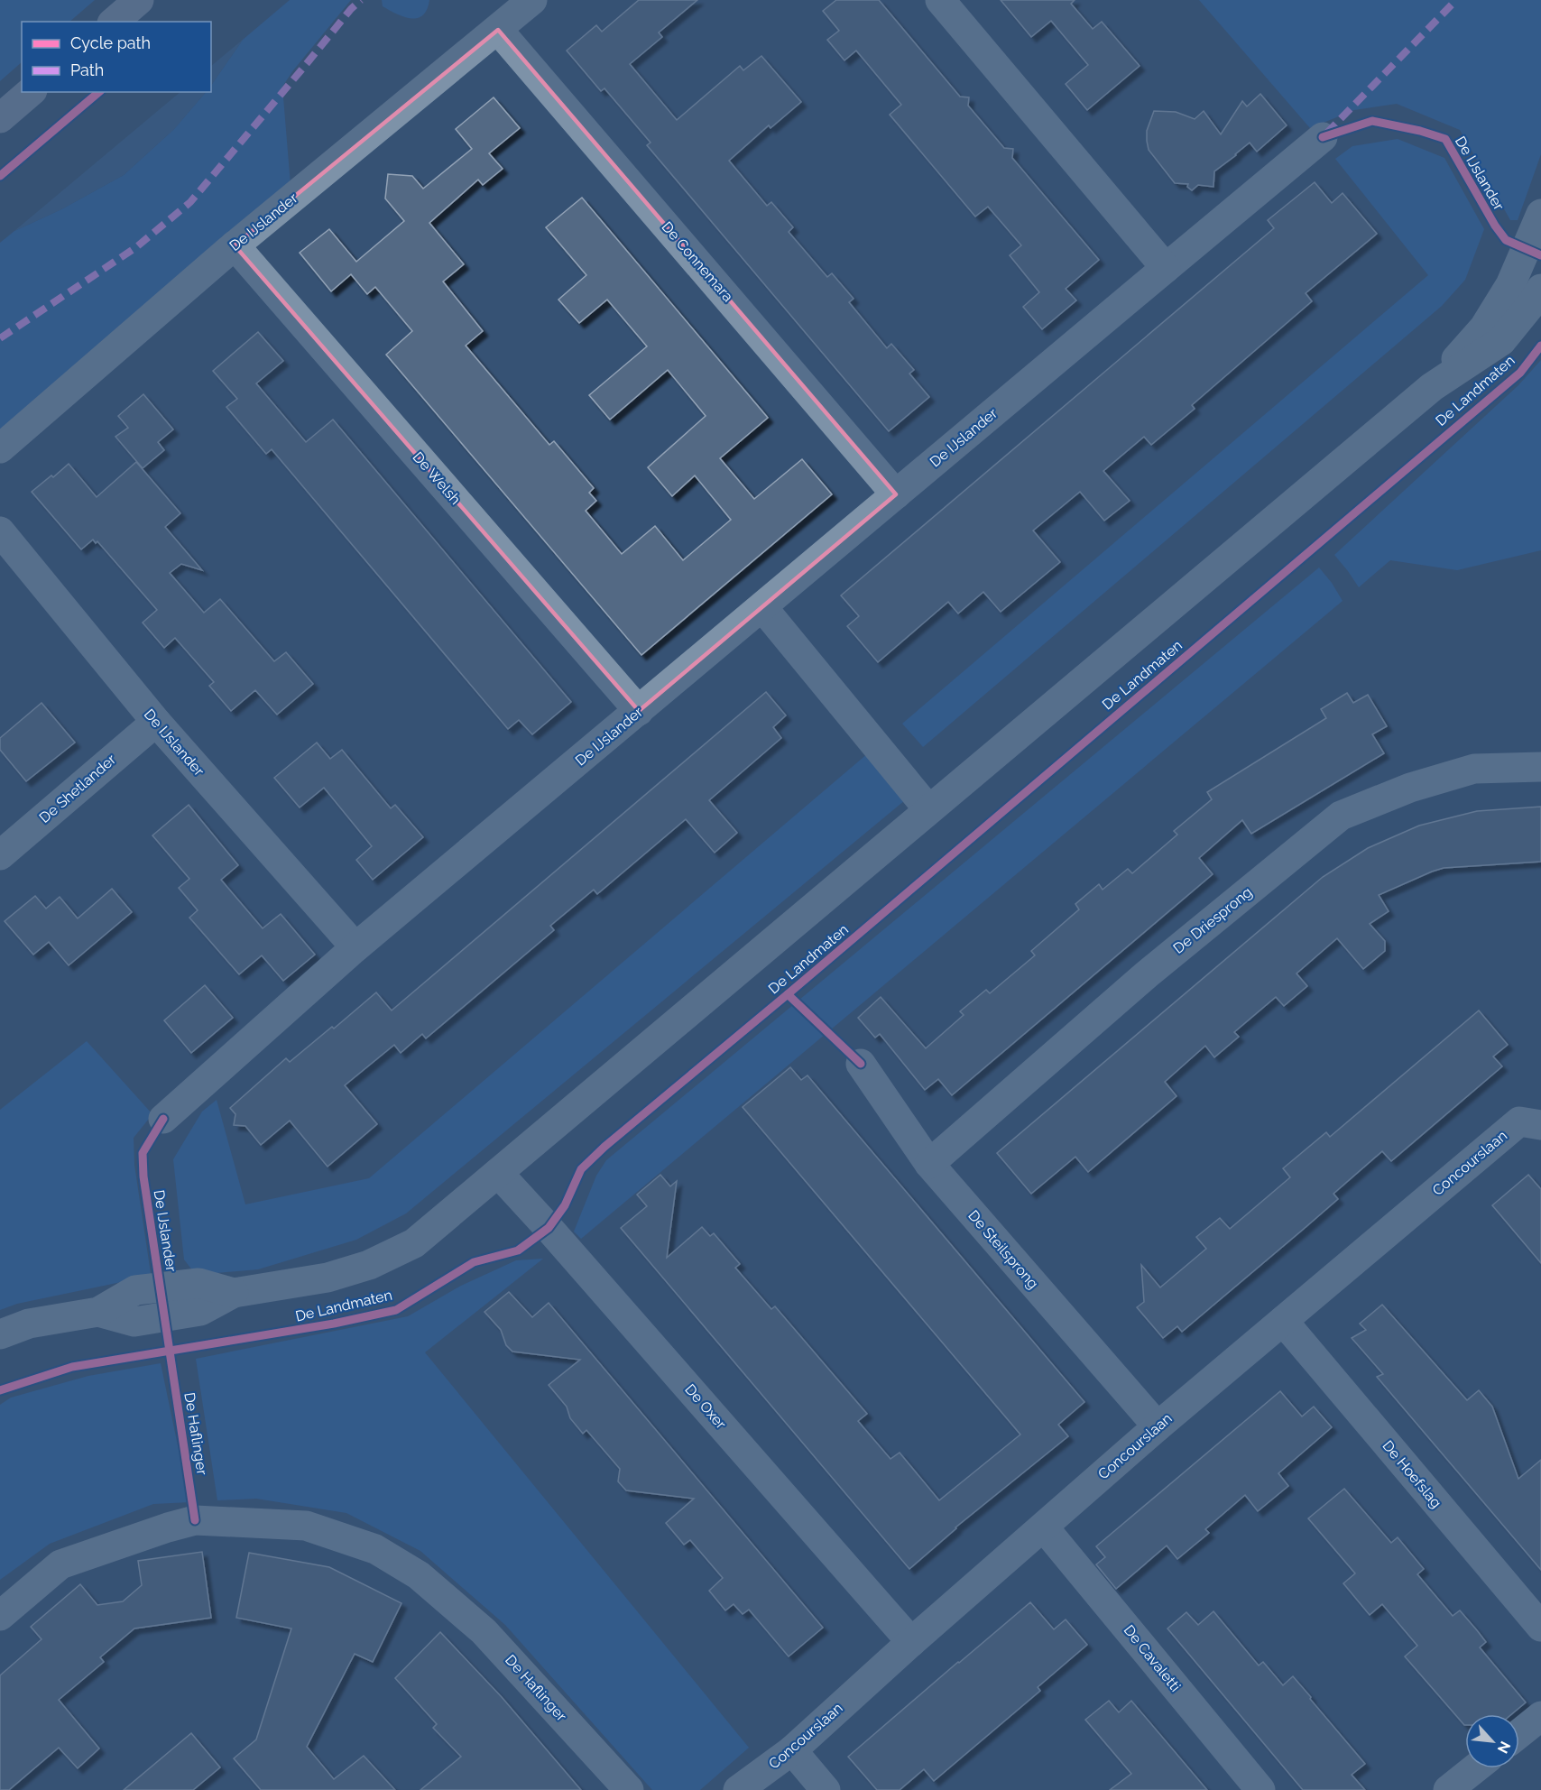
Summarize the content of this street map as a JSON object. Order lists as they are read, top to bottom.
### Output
{
  "streets": {
    "street": [
      "De IJslander",
      "De Connemara",
      "De Landmaten",
      "De Welsh",
      "De Shetlander",
      "De Driesprong",
      "Concourslaan",
      "De Steilsprong",
      "De Oxer",
      "De Haflinger",
      "De Hoefslag",
      "De Cavaletti"
    ]
  },
  "crossings": [
    ["De IJslander", "De Connemara"],
    ["De IJslander", "De Welsh"],
    ["De IJslander", "De Shetlander"],
    ["De Landmaten", "De Oxer"],
    ["De Driesprong", "De Steilsprong"],
    ["Concourslaan", "De Steilsprong"],
    ["Concourslaan", "De Oxer"],
    ["Concourslaan", "De Hoefslag"],
    ["Concourslaan", "De Cavaletti"]
  ],
  "legend": ["Cycle path", "Path"],
  "north": "bottom right"
}
